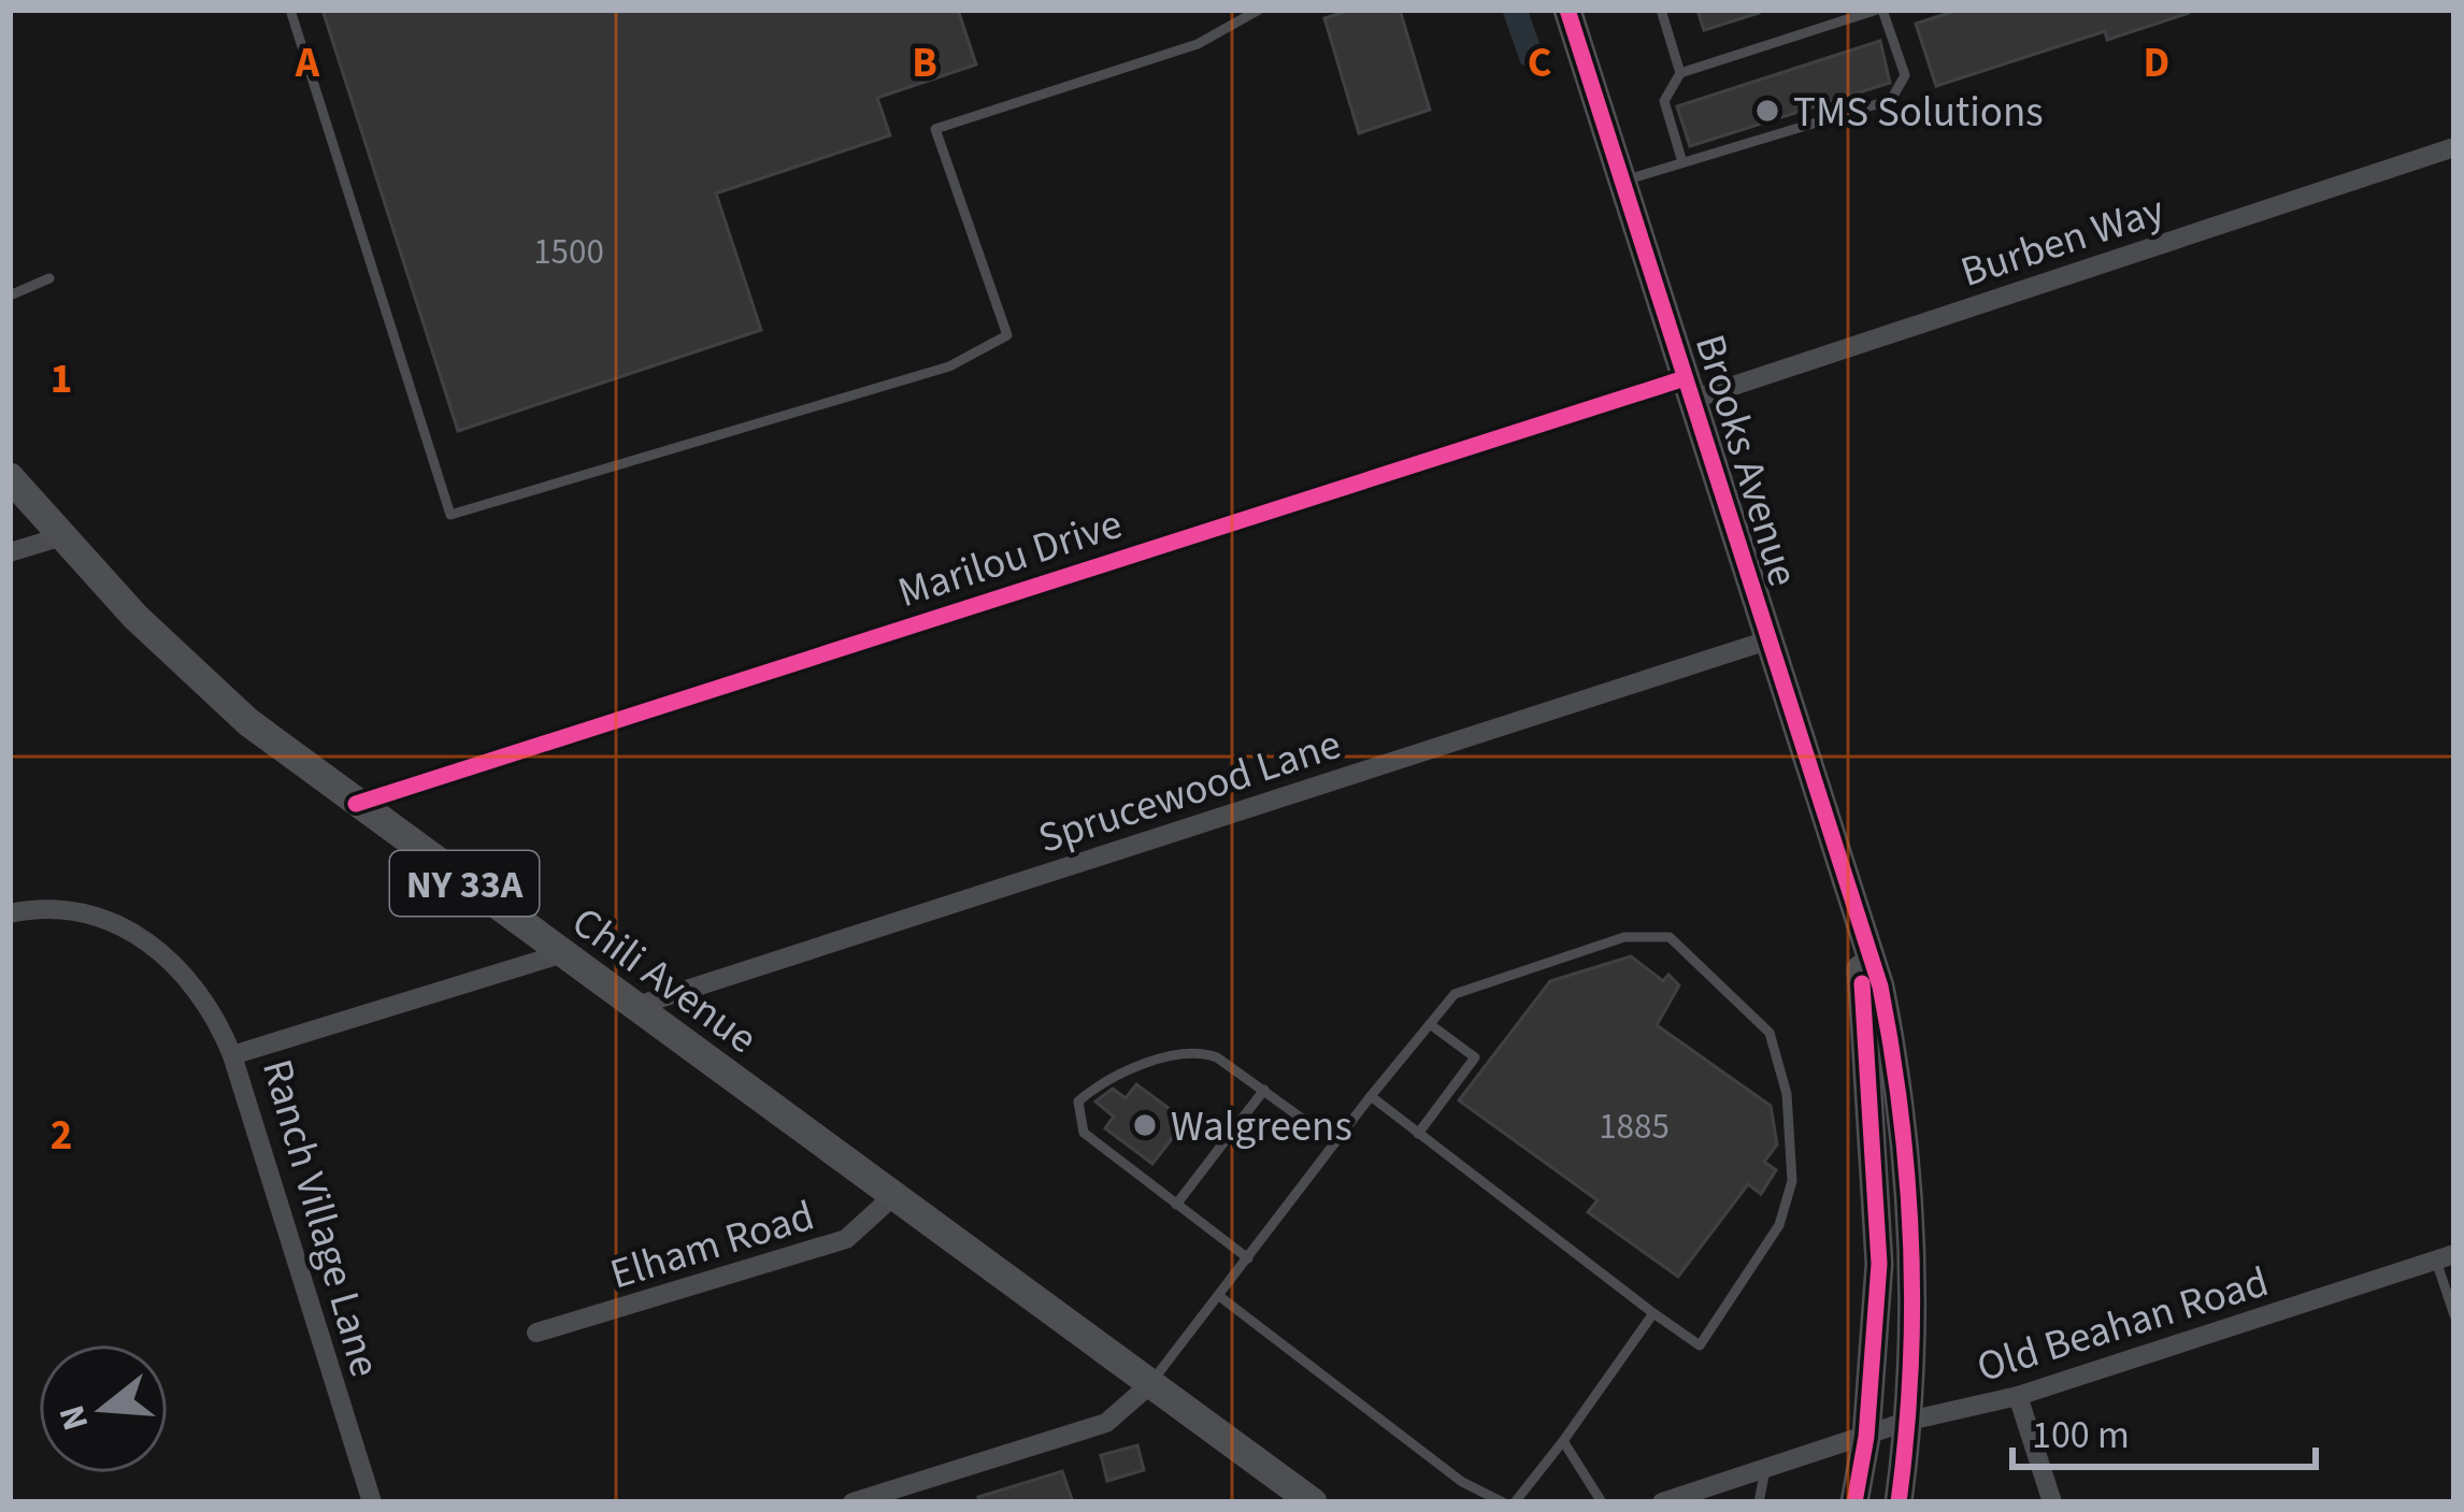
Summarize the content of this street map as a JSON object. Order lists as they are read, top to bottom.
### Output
{
  "streets": {
    "main road": ["Brooks Avenue", "NY 33A", "Chili Avenue"],
    "street": [
      "Burben Way",
      "Marilou Drive",
      "Sprucewood Lane",
      "Ranch Village Lane",
      "Elham Road",
      "Old Beahan Road"
    ]
  },
  "crossings": [
    ["Burben Way", "Brooks Avenue"],
    ["Burben Way", "Marilou Drive"],
    ["Brooks Avenue", "Marilou Drive"],
    ["Brooks Avenue", "Sprucewood Lane"],
    ["Brooks Avenue", "Old Beahan Road"],
    ["Marilou Drive", "Chili Avenue"],
    ["Sprucewood Lane", "Chili Avenue"],
    ["Chili Avenue", "Ranch Village Lane"],
    ["Chili Avenue", "Elham Road"]
  ],
  "places": ["TMS Solutions", "Walgreens"],
  "house_numbers": ["1500", "1885"],
  "scale_bar": "100 m",
  "north": "left",
  "grid": {
    "columns": [
      "A",
      "B",
      "C",
      "D"
    ],
    "rows": ["1", "2"]
  }
}
